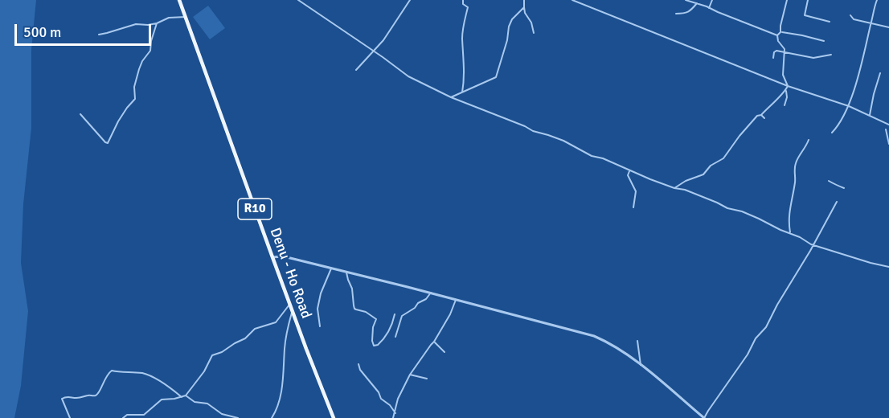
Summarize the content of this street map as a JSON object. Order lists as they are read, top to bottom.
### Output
{
  "streets": {
    "main road": ["R10", "Denu - Ho Road"]
  },
  "scale_bar": "500 m"
}
